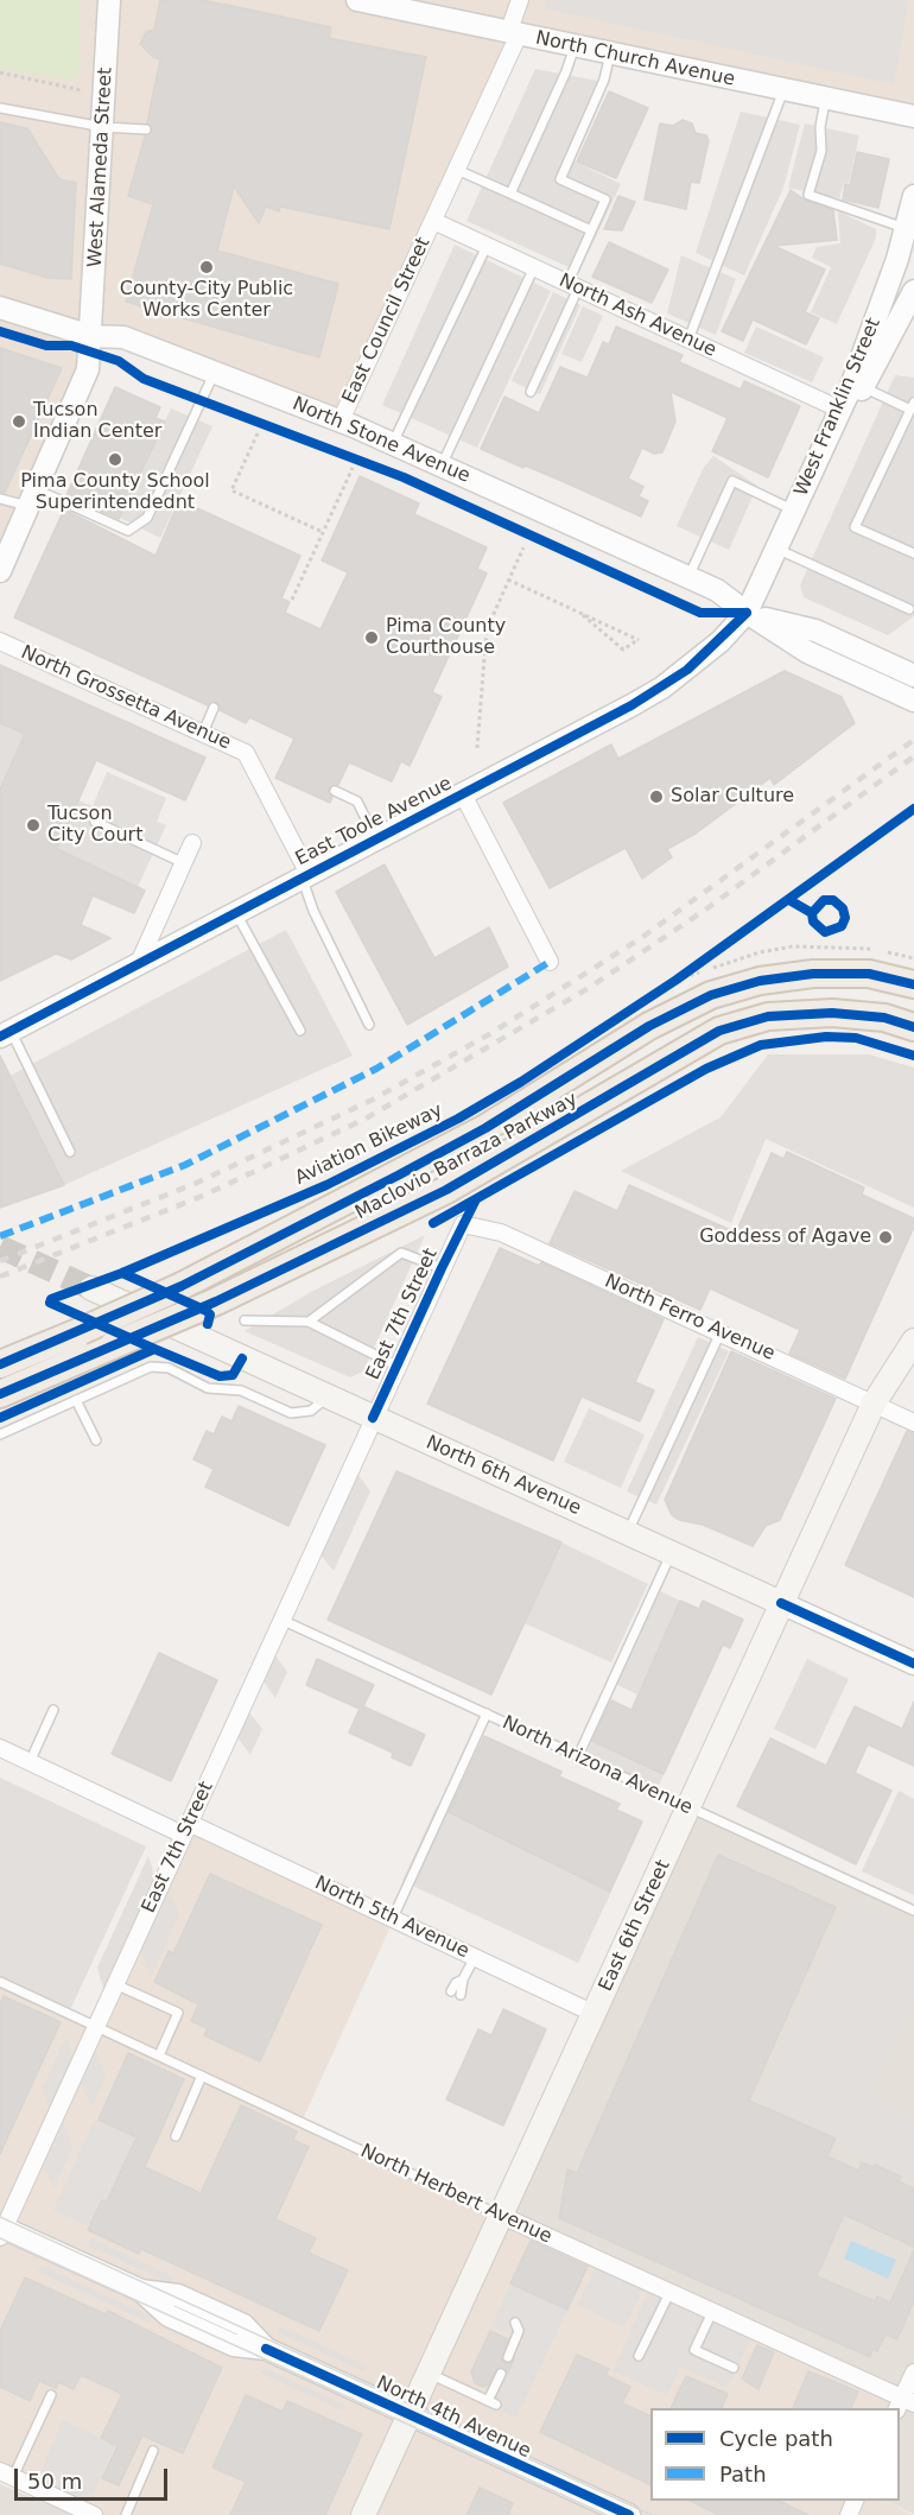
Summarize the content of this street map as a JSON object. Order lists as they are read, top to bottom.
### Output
{
  "streets": {
    "main road": ["Maclovio Barraza Parkway", "North 6th Avenue", "East 6th Street"],
    "street": [
      "North Church Avenue",
      "West Alameda Street",
      "North Ash Avenue",
      "East Council Street",
      "West Franklin Street",
      "North Stone Avenue",
      "North Grossetta Avenue",
      "East Toole Avenue",
      "East 7th Street",
      "North Ferro Avenue",
      "North 5th Avenue",
      "North Herbert Avenue",
      "North 4th Avenue"
    ],
    "lane": ["North Arizona Avenue"],
    "cycle path": ["Aviation Bikeway"]
  },
  "crossings": [
    ["North Church Avenue", "East Council Street"],
    ["West Alameda Street", "North Stone Avenue"],
    ["North Ash Avenue", "East Council Street"],
    ["North Ash Avenue", "West Franklin Street"],
    ["East Council Street", "North Stone Avenue"],
    ["West Franklin Street", "North Stone Avenue"],
    ["West Franklin Street", "East Toole Avenue"],
    ["North Stone Avenue", "East Toole Avenue"],
    ["North Grossetta Avenue", "East Toole Avenue"],
    ["East 7th Street", "North Ferro Avenue"],
    ["East 7th Street", "North 6th Avenue"],
    ["East 7th Street", "North Arizona Avenue"],
    ["East 7th Street", "North 5th Avenue"],
    ["East 7th Street", "North Herbert Avenue"],
    ["East 7th Street", "North 4th Avenue"],
    ["North Ferro Avenue", "East 6th Street"],
    ["North 6th Avenue", "East 6th Street"],
    ["North Arizona Avenue", "East 6th Street"],
    ["North 5th Avenue", "East 6th Street"],
    ["East 6th Street", "North Herbert Avenue"],
    ["East 6th Street", "North 4th Avenue"]
  ],
  "places": [
    "County-City Public Works Center",
    "Tucson Indian Center",
    "Pima County School Superintendednt",
    "Pima County Courthouse",
    "Solar Culture",
    "Tucson City Court",
    "Goddess of Agave"
  ],
  "legend": ["Cycle path", "Path"],
  "scale_bar": "50 m"
}
